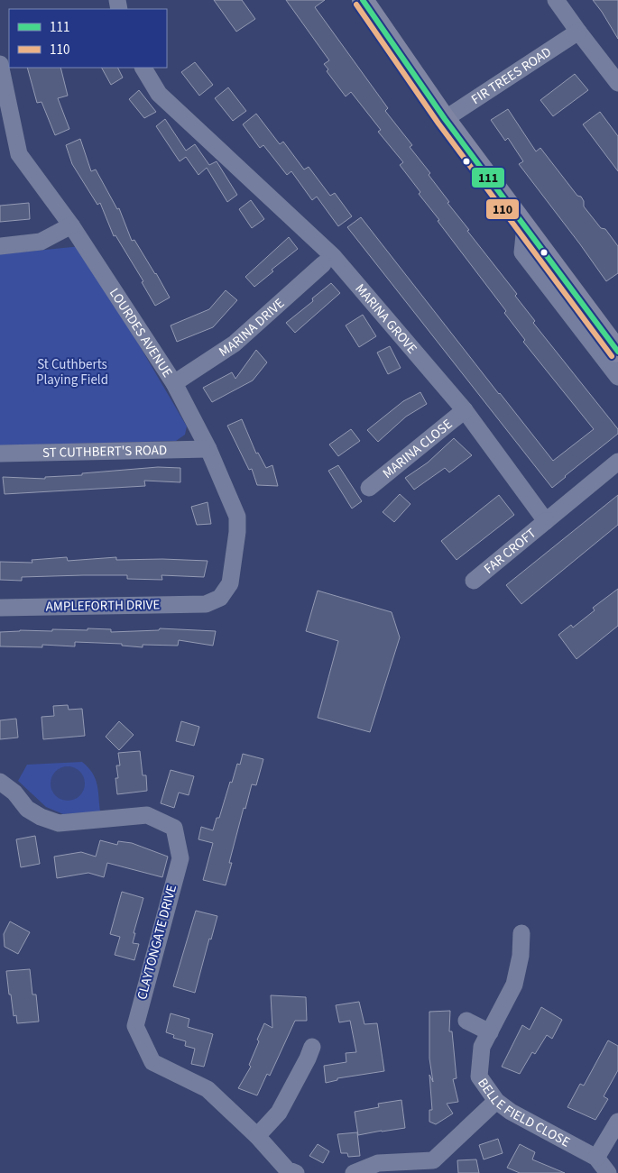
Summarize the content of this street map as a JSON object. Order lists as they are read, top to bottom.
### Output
{
  "streets": {
    "street": [
      "FIR TREES ROAD",
      "MARINA GROVE",
      "MARINA DRIVE",
      "LOURDES AVENUE",
      "MARINA CLOSE",
      "ST CUTHBERT'S ROAD",
      "FAR CROFT",
      "AMPLEFORTH DRIVE",
      "CLAYTONGATE DRIVE",
      "BELLE FIELD CLOSE"
    ]
  },
  "crossings": [
    ["MARINA GROVE", "MARINA CLOSE"],
    ["MARINA GROVE", "FAR CROFT"],
    ["MARINA DRIVE", "LOURDES AVENUE"],
    ["LOURDES AVENUE", "ST CUTHBERT'S ROAD"],
    ["LOURDES AVENUE", "AMPLEFORTH DRIVE"]
  ],
  "parks": ["St Cuthberts Playing Field"],
  "lines": ["transit line 111", "transit line 110"],
  "legend": ["111", "110"]
}
